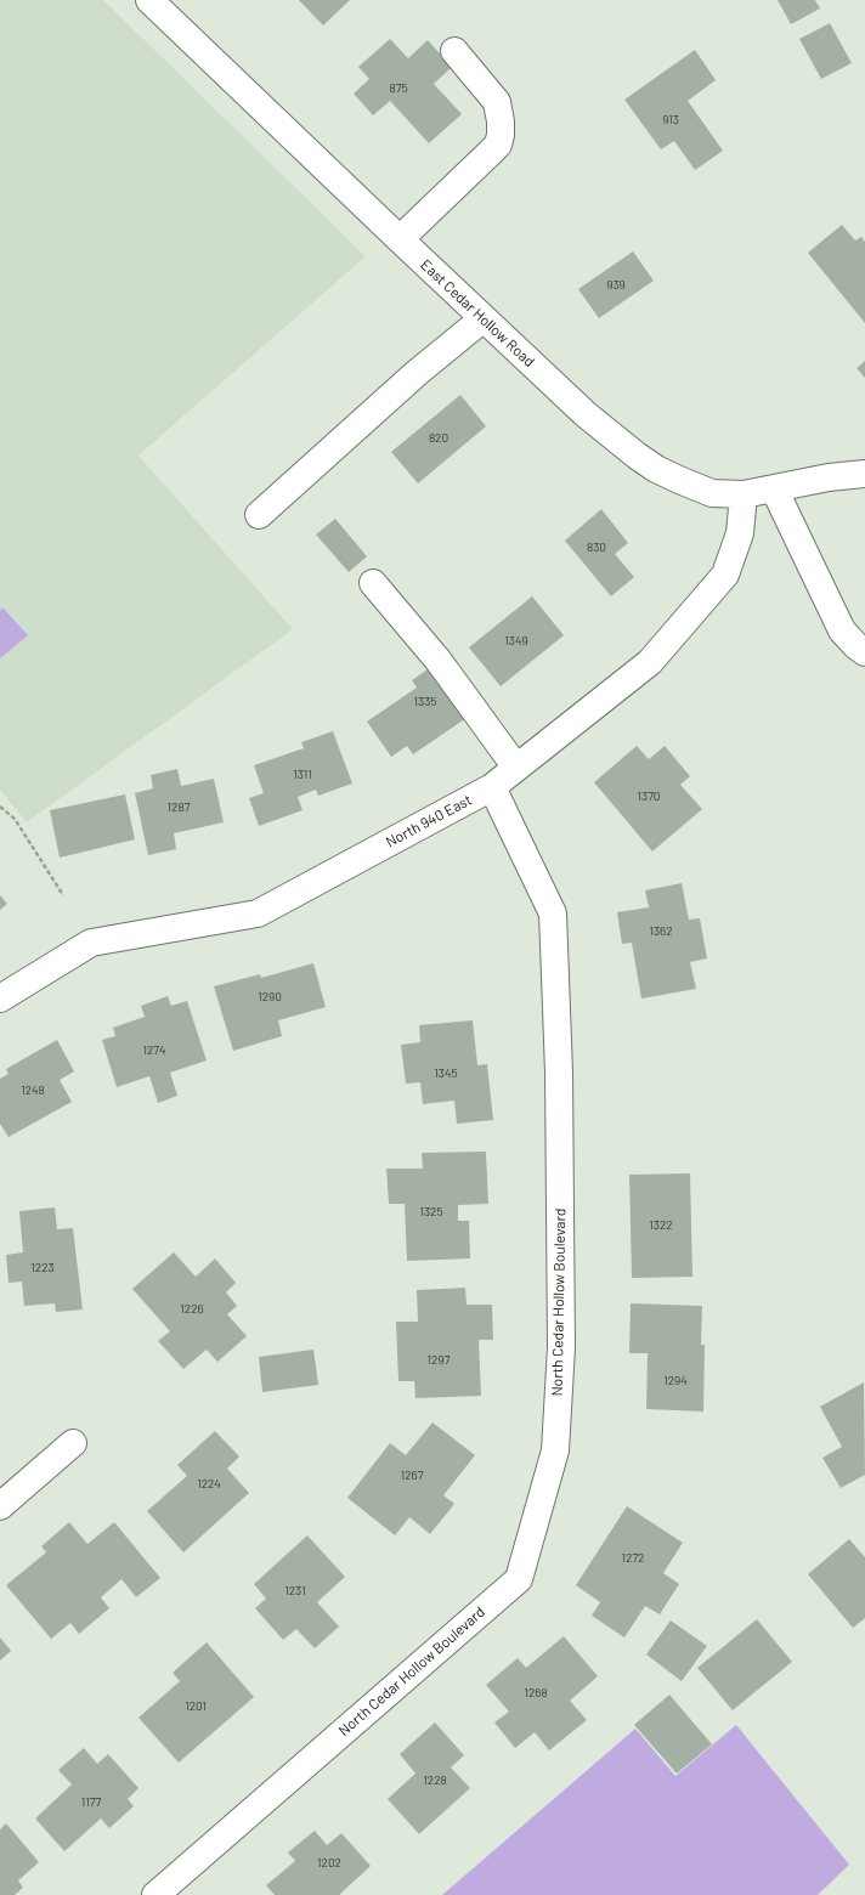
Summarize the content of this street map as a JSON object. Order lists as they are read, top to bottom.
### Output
{
  "streets": {
    "street": ["East Cedar Hollow Road", "North 940 East", "North Cedar Hollow Boulevard"]
  },
  "crossings": [
    ["East Cedar Hollow Road", "North 940 East"],
    ["North 940 East", "North Cedar Hollow Boulevard"]
  ],
  "house_numbers": [
    "875",
    "913",
    "939",
    "820",
    "830",
    "1349",
    "1335",
    "1311",
    "1370",
    "1287",
    "1362",
    "1290",
    "1274",
    "1345",
    "1248",
    "1325",
    "1322",
    "1223",
    "1226",
    "1297",
    "1294",
    "1267",
    "1224",
    "1272",
    "1231",
    "1268",
    "1201",
    "1228",
    "1177",
    "1202"
  ]
}
